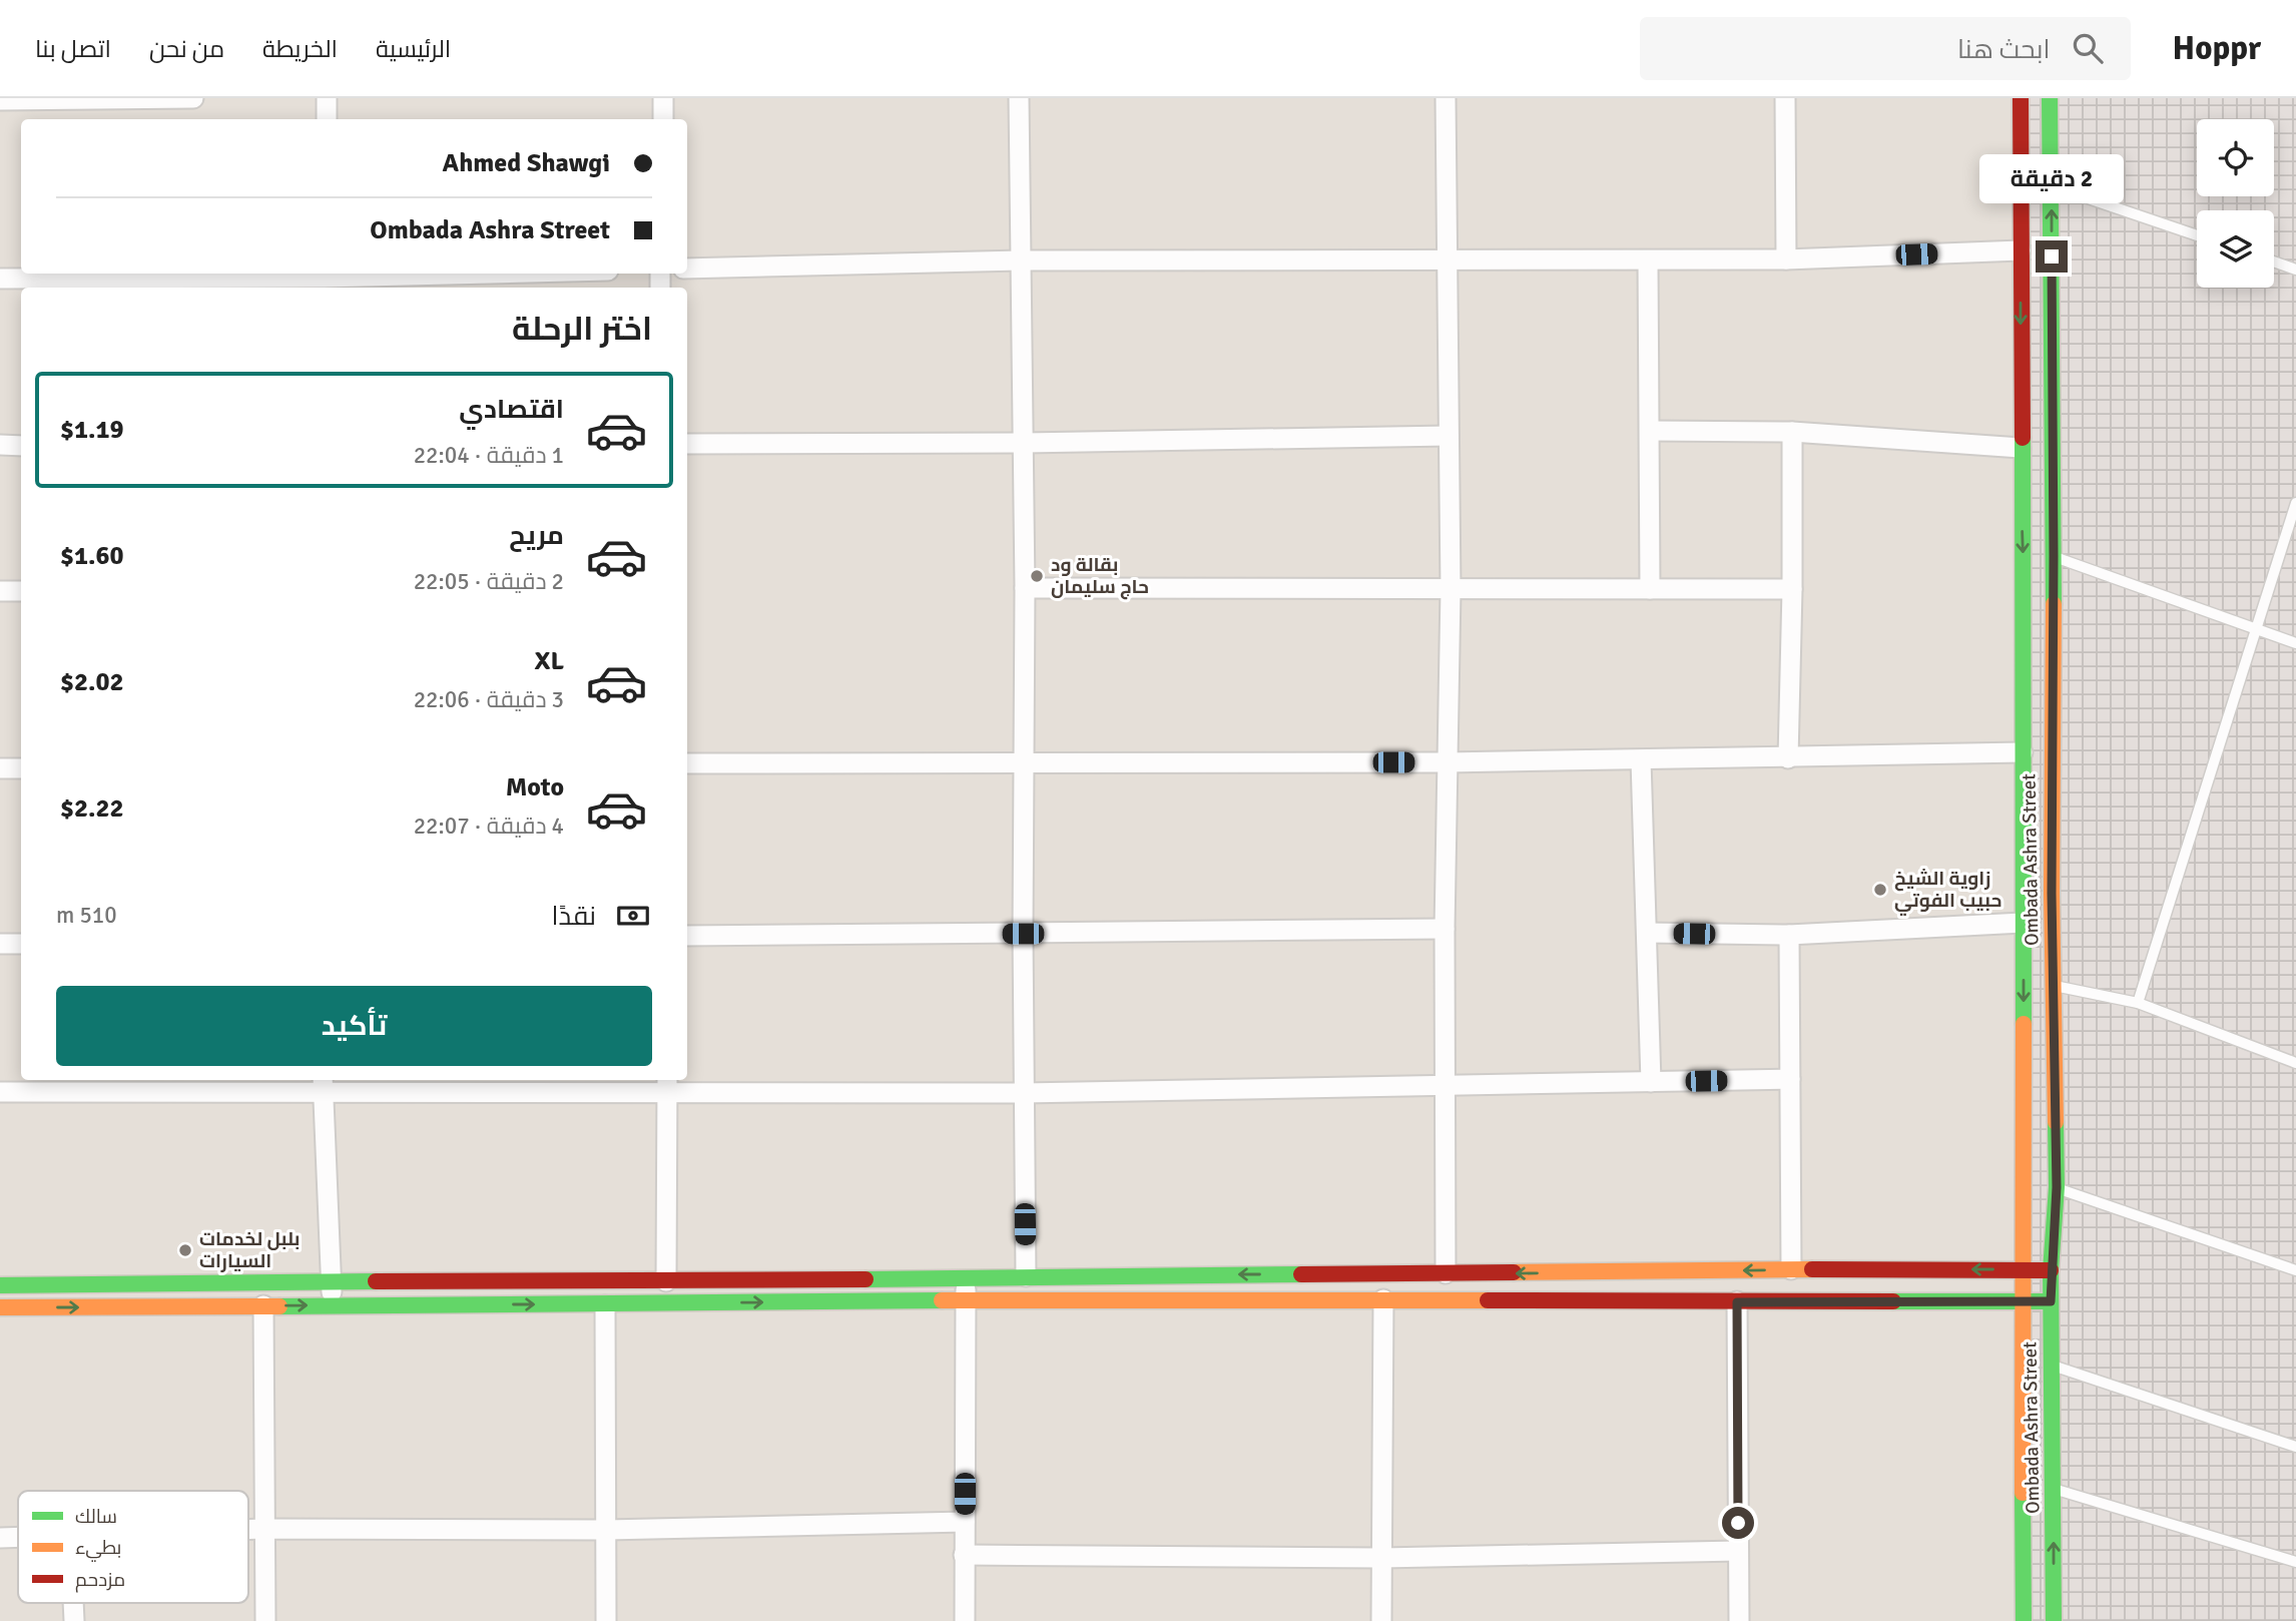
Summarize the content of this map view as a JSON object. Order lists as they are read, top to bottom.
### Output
{
  "streets": {
    "main road": ["Ombada Ashra Street"]
  },
  "places": ["بقالة ود حاج سليمان", "زاوية الشيخ حبيب الفوتي", "بلبل لخدمات السيارات"],
  "legend": ["سالك", "بطيء", "مزدحم"],
  "page": {
    "header": "Hoppr",
    "search": "ابحث هنا",
    "nav": [
      "الرئيسية",
      "الخريطة",
      "من نحن",
      "اتصل بنا"
    ],
    "banner": ["Ahmed Shawgi", "Ombada Ashra Street"],
    "bubble": "2 دقيقة",
    "heading": "اختر الرحلة",
    "list": [
      {
        "name": "اقتصادي",
        "note": "1 دقيقة · 22:04",
        "value": "$1.19"
      },
      {
        "name": "مريح",
        "note": "2 دقيقة · 22:05",
        "value": "$1.60"
      },
      {
        "name": "XL",
        "note": "3 دقيقة · 22:06",
        "value": "$2.02"
      },
      {
        "name": "Moto",
        "note": "4 دقيقة · 22:07",
        "value": "$2.22"
      }
    ],
    "pay": ["نقدًا", "510 m"],
    "buttons": "تأكيد"
  }
}
